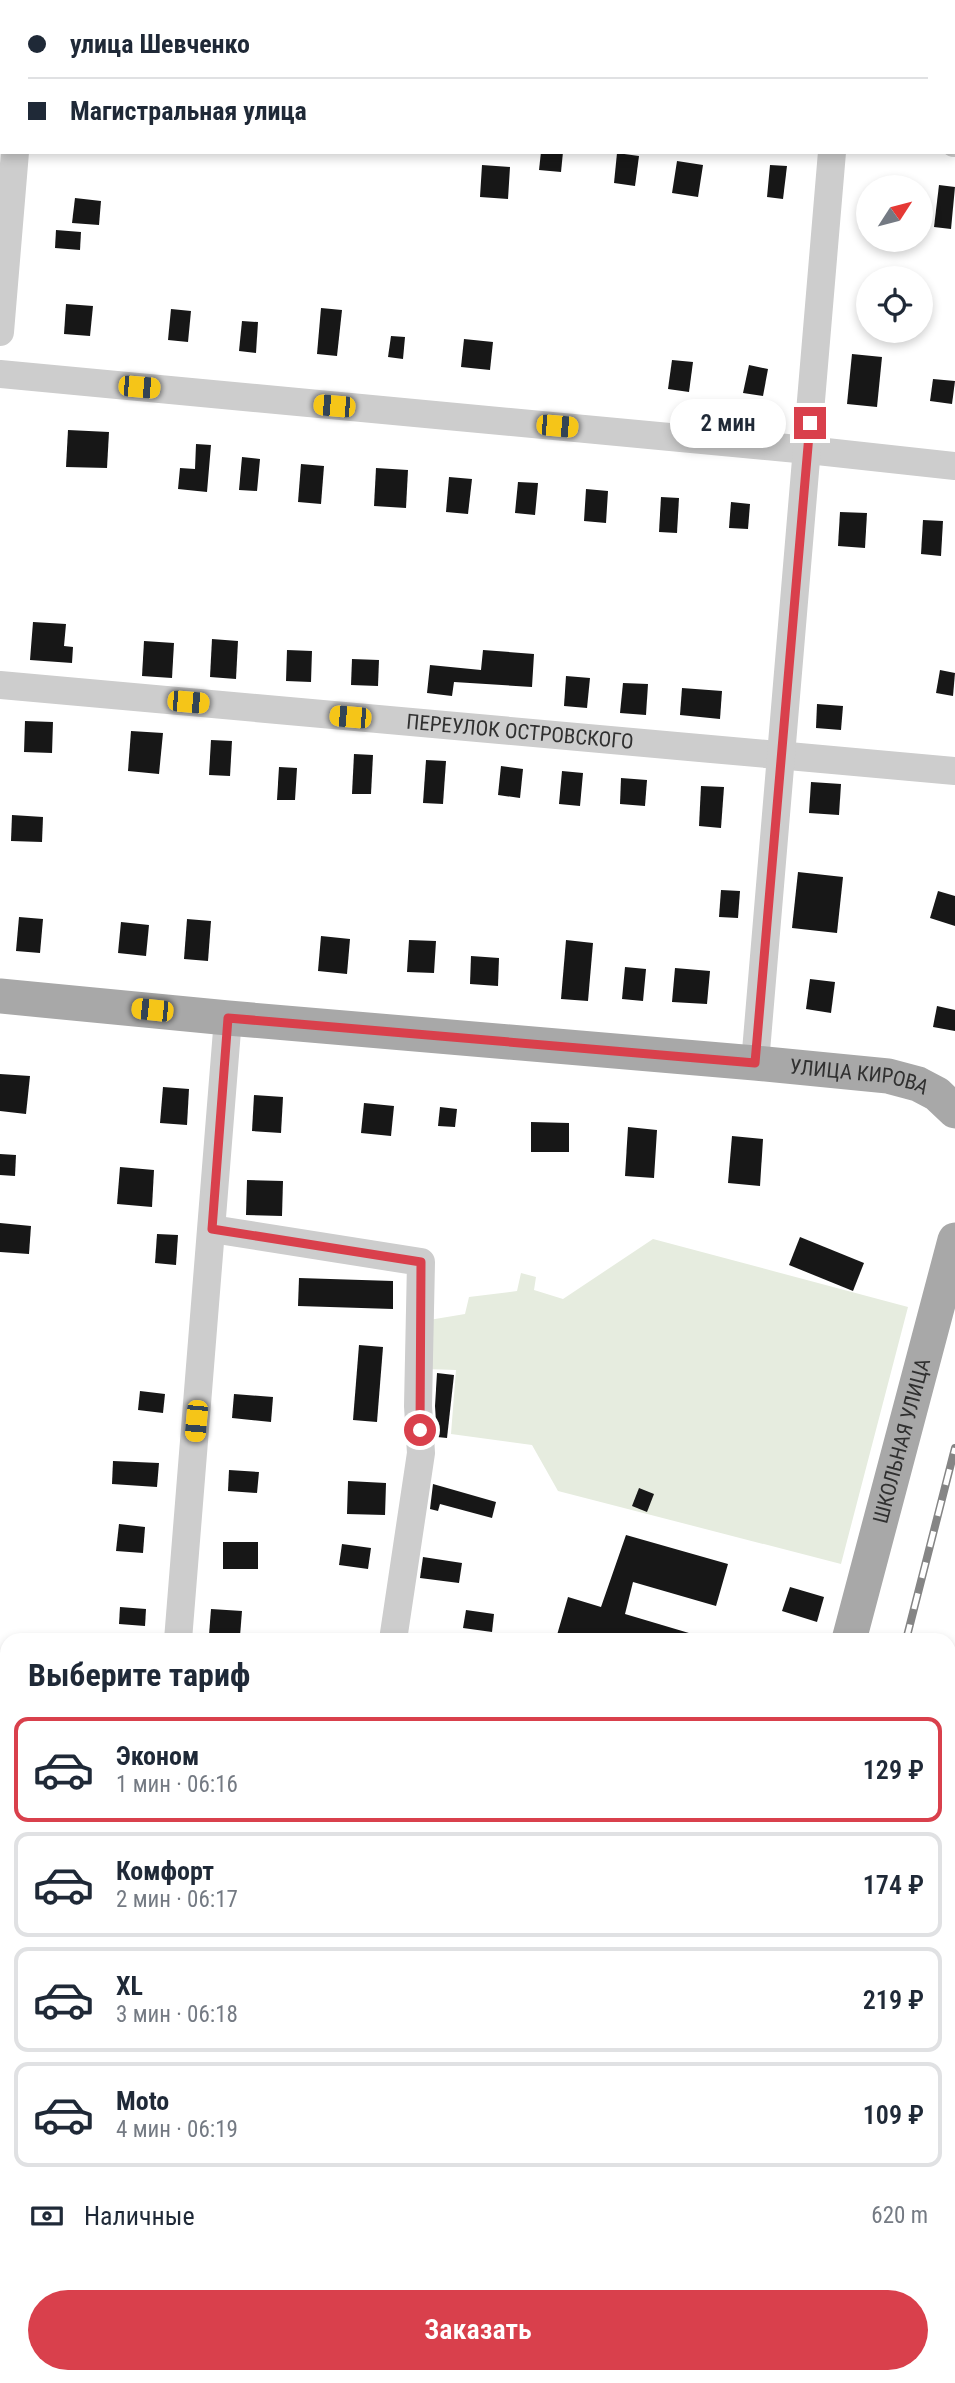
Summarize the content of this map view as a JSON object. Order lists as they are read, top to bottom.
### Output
{
  "streets": {
    "main road": ["УЛИЦА КИРОВА", "ШКОЛЬНАЯ УЛИЦА"],
    "street": ["ПЕРЕУЛОК ОСТРОВСКОГО"]
  },
  "north": "top right",
  "page": {
    "banner": ["улица Шевченко", "Магистральная улица"],
    "bubble": "2 мин",
    "heading": "Выберите тариф",
    "list": [
      {
        "name": "Эконом",
        "note": "1 мин · 06:16",
        "value": "129 ₽"
      },
      {
        "name": "Комфорт",
        "note": "2 мин · 06:17",
        "value": "174 ₽"
      },
      {
        "name": "XL",
        "note": "3 мин · 06:18",
        "value": "219 ₽"
      },
      {
        "name": "Moto",
        "note": "4 мин · 06:19",
        "value": "109 ₽"
      }
    ],
    "pay": ["Наличные", "620 m"],
    "buttons": "Заказать"
  }
}
